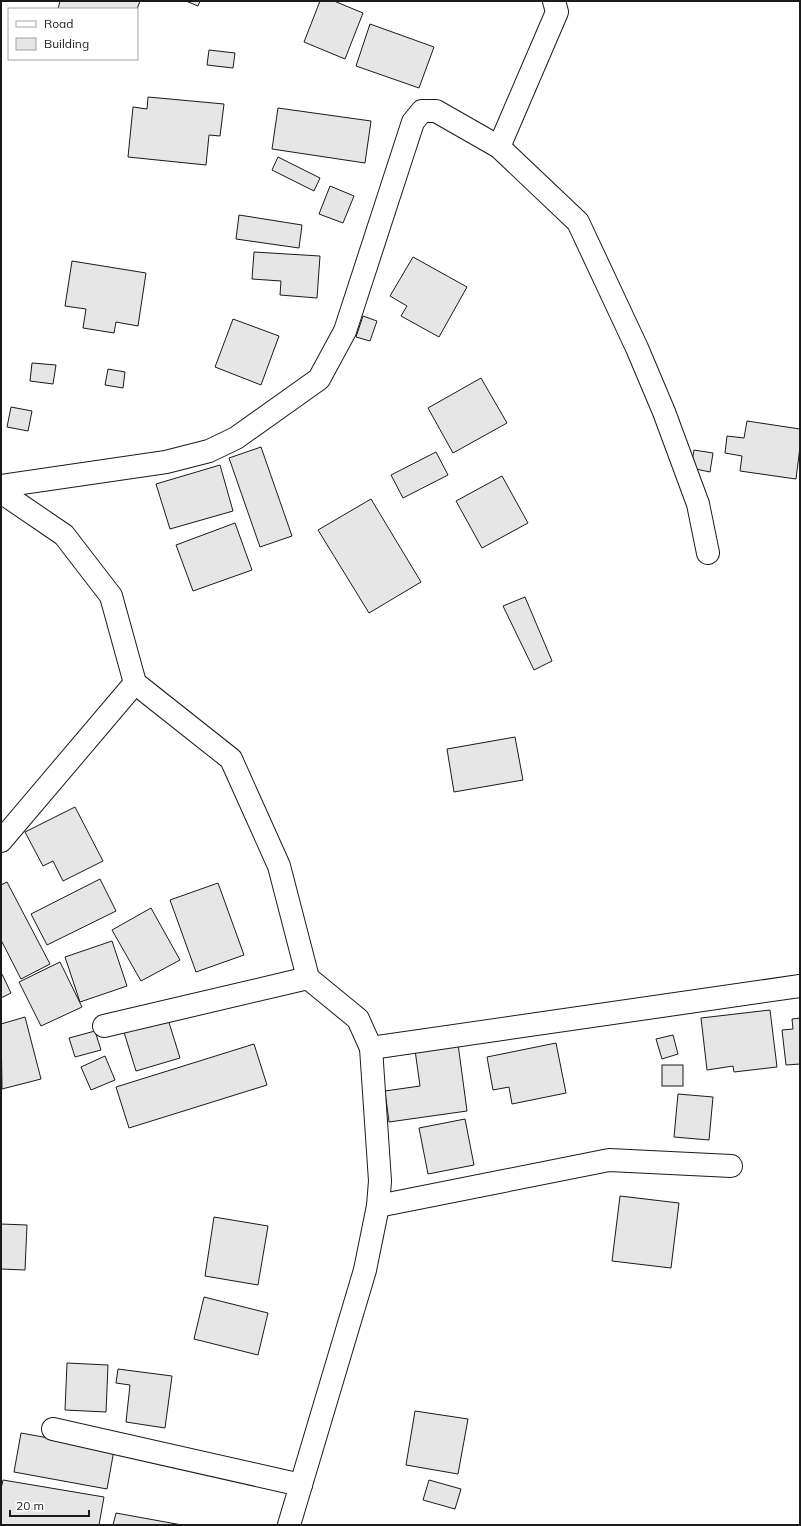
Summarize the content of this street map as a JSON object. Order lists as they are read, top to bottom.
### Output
{
  "legend": ["Road", "Building"],
  "scale_bar": "20 m"
}
